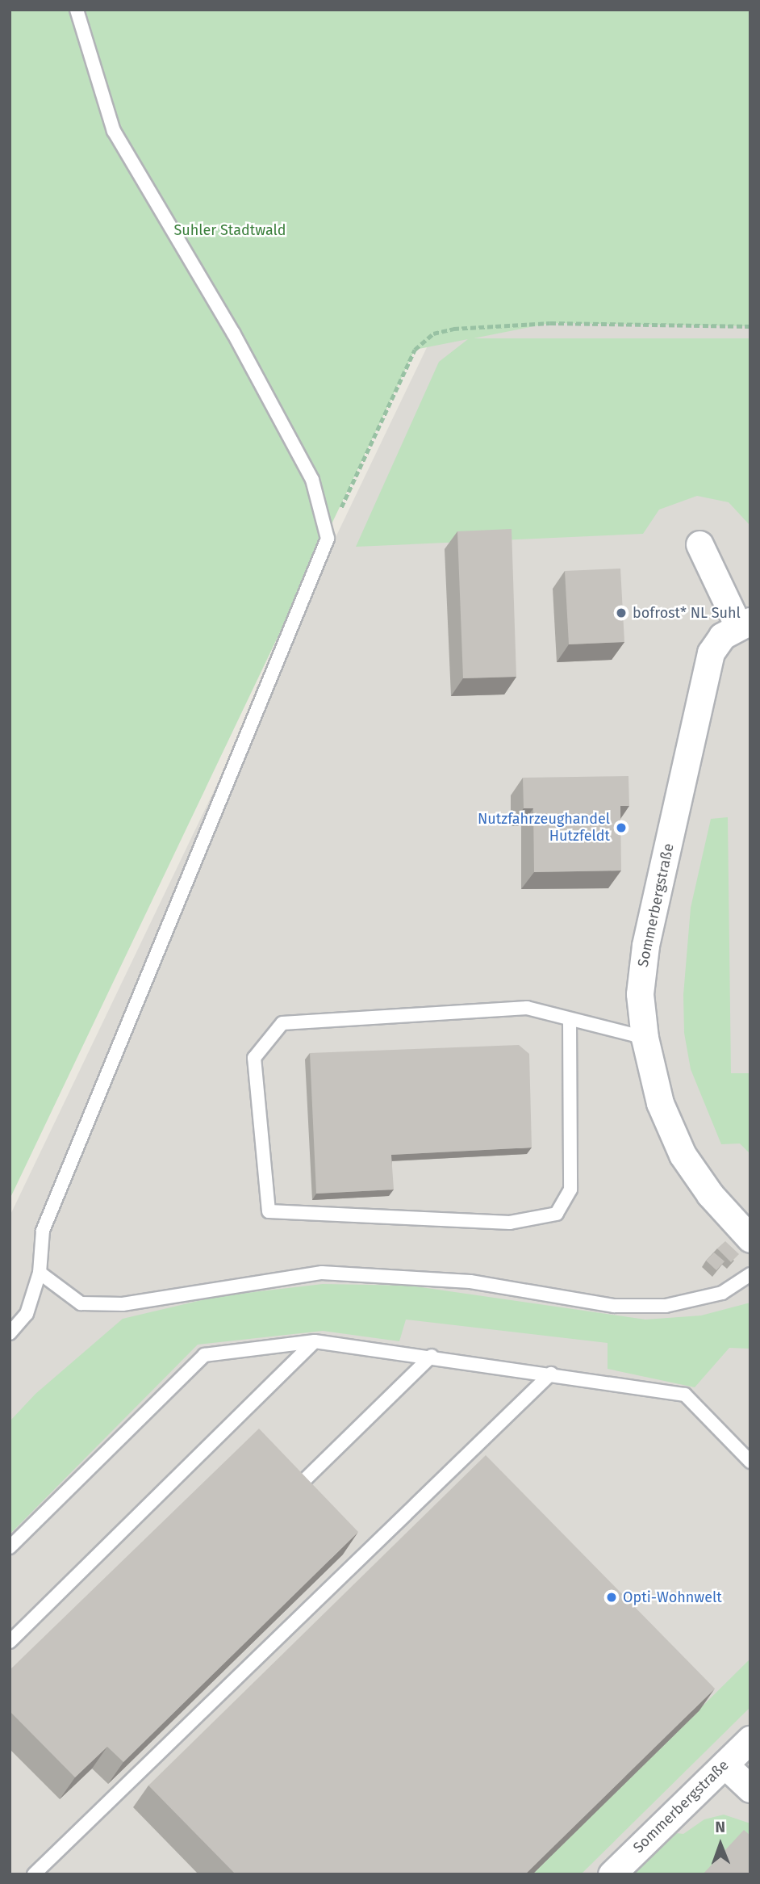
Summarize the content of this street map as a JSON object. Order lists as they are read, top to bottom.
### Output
{
  "streets": {
    "street": ["Sommerbergstraße"]
  },
  "parks": ["Suhler Stadtwald"],
  "places": ["bofrost* NL Suhl", "Nutzfahrzeughandel Hutzfeldt", "Opti-Wohnwelt"],
  "north": "top"
}
